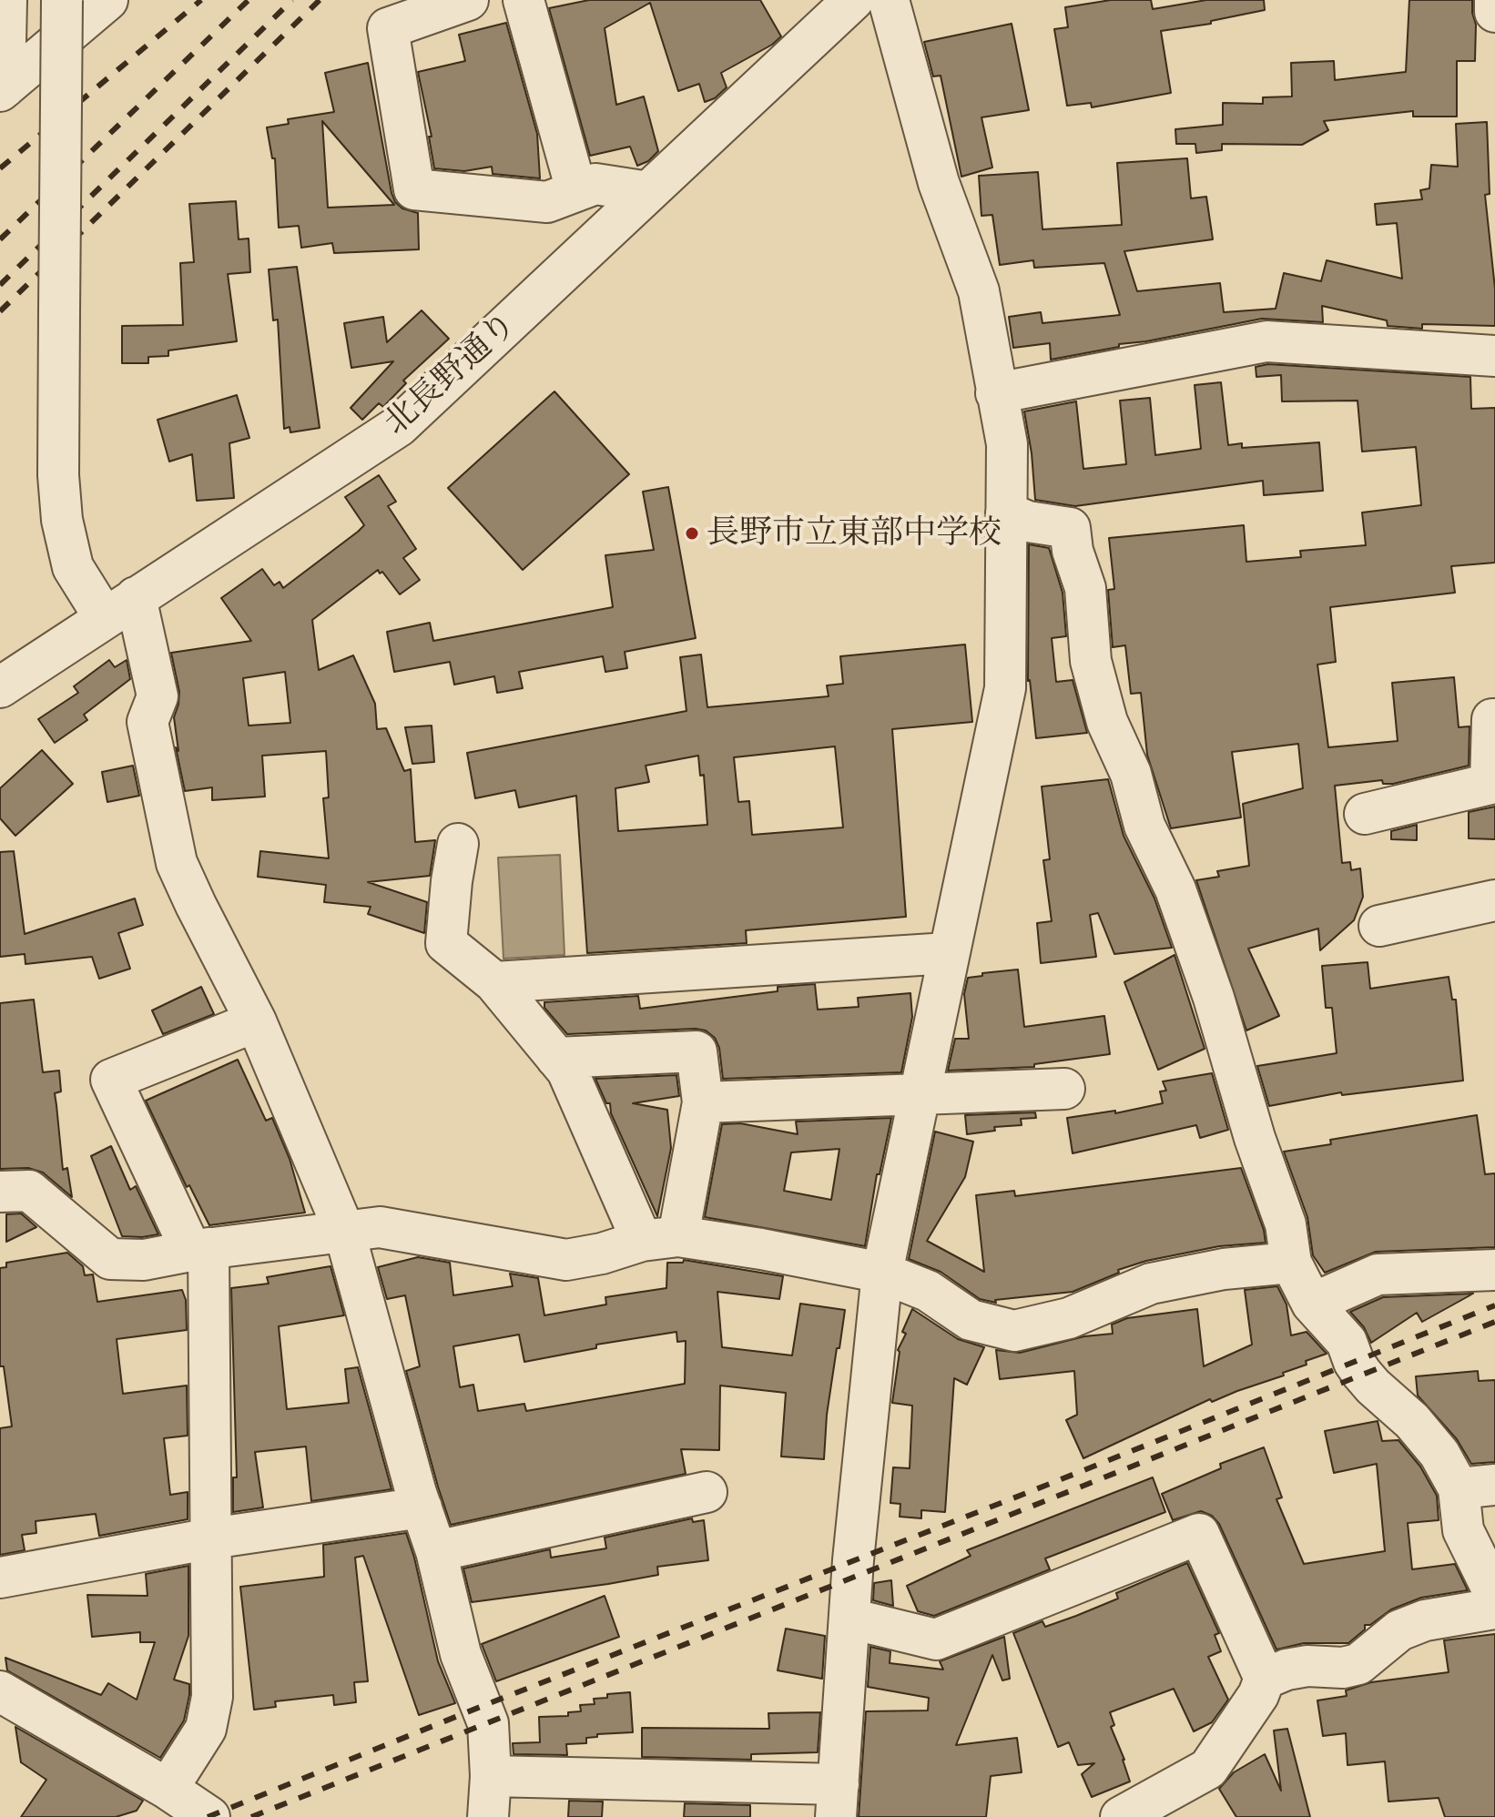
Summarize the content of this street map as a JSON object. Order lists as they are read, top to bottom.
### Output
{
  "streets": {
    "street": ["北長野通り"]
  },
  "places": ["長野市立東部中学校"]
}
